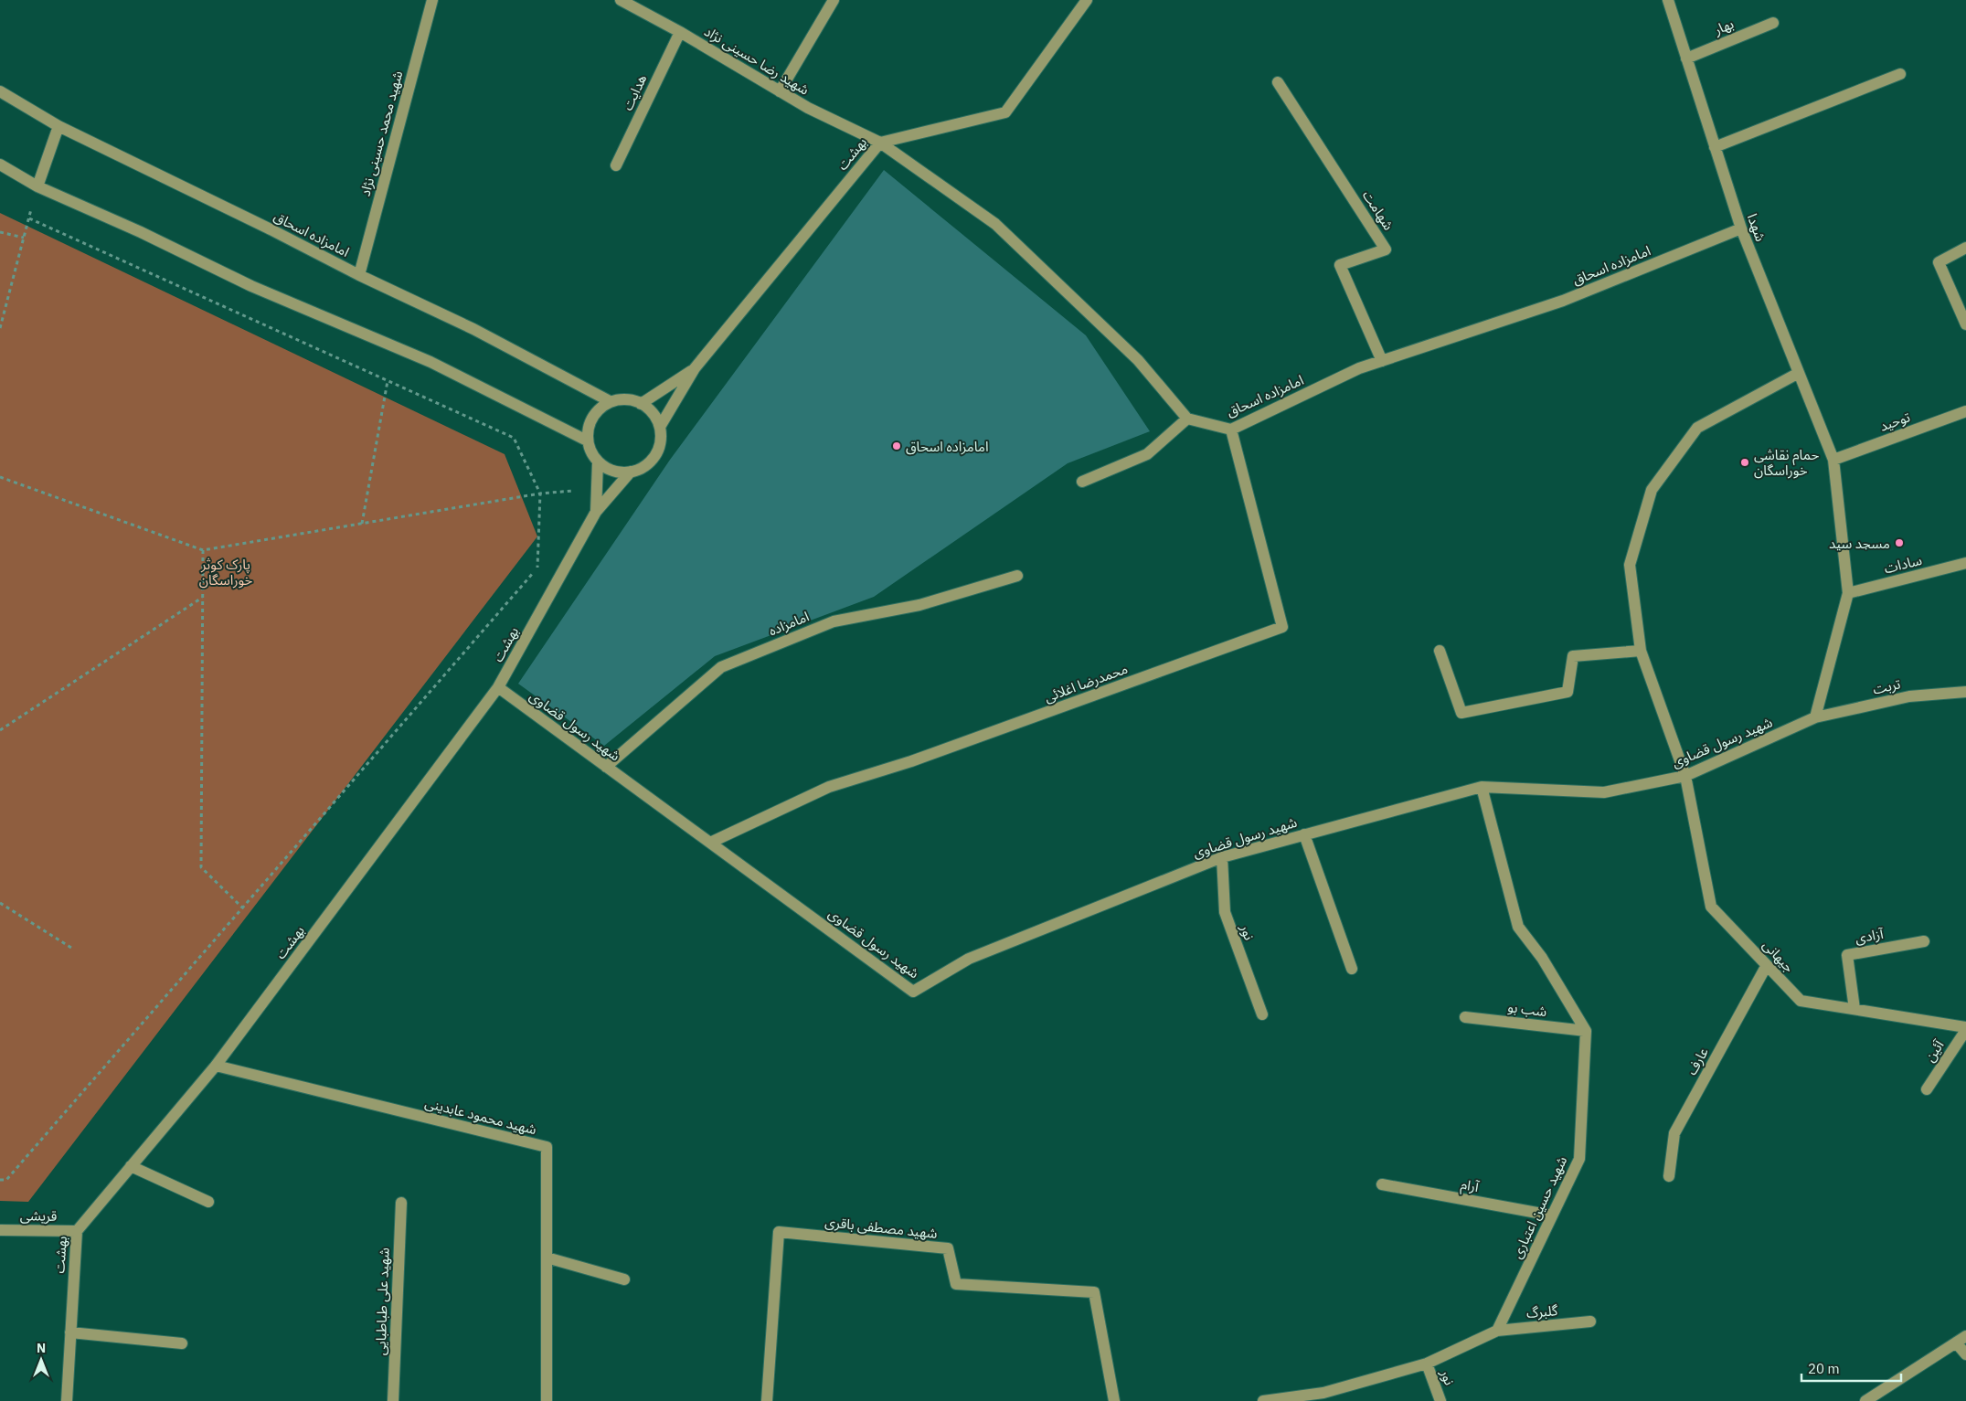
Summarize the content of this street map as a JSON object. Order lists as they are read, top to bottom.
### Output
{
  "streets": {
    "street": [
      "بهار",
      "شهید رضا حسینی نژاد",
      "هدایت",
      "شهید محمد حسینی نژاد",
      "بهشت",
      "شهامت",
      "شهدا",
      "امامزاده اسحاق",
      "توحید",
      "سادات",
      "امامزاده",
      "محمدرضا اغلائی",
      "تربت",
      "شهید رسول قضاوی",
      "نور",
      "آزادی",
      "جیهانی",
      "شب بو",
      "آئین",
      "عارف",
      "شهید محمود عابدینی",
      "آرام",
      "شهید حسین اعتباری",
      "قریشی",
      "شهید مصطفی باقری",
      "شهید علی طباطبایی",
      "گلبرگ"
    ]
  },
  "crossings": [
    ["بهار", "شهدا"],
    ["شهید رضا حسینی نژاد", "هدایت"],
    ["شهید رضا حسینی نژاد", "بهشت"],
    ["شهید محمد حسینی نژاد", "امامزاده اسحاق"],
    ["بهشت", "امامزاده اسحاق"],
    ["بهشت", "شهید رسول قضاوی"],
    ["بهشت", "شهید محمود عابدینی"],
    ["بهشت", "قریشی"],
    ["شهامت", "امامزاده اسحاق"],
    ["شهدا", "امامزاده اسحاق"],
    ["شهدا", "توحید"],
    ["شهدا", "جیهانی"],
    ["امامزاده اسحاق", "محمدرضا اغلائی"],
    ["امامزاده", "شهید رسول قضاوی"],
    ["محمدرضا اغلائی", "شهید رسول قضاوی"],
    ["تربت", "شهید رسول قضاوی"],
    ["شهید رسول قضاوی", "نور"],
    ["شهید رسول قضاوی", "جیهانی"],
    ["آزادی", "جیهانی"],
    ["جیهانی", "آئین"],
    ["جیهانی", "عارف"],
    ["شب بو", "شهید حسین اعتباری"],
    ["آرام", "شهید حسین اعتباری"],
    ["شهید حسین اعتباری", "گلبرگ"]
  ],
  "parks": ["پارک کوثر خوراسگان"],
  "places": ["امامزاده اسحاق", "حمام نقاشی خوراسگان", "مسجد سید"],
  "scale_bar": "20 m",
  "north": "top"
}
